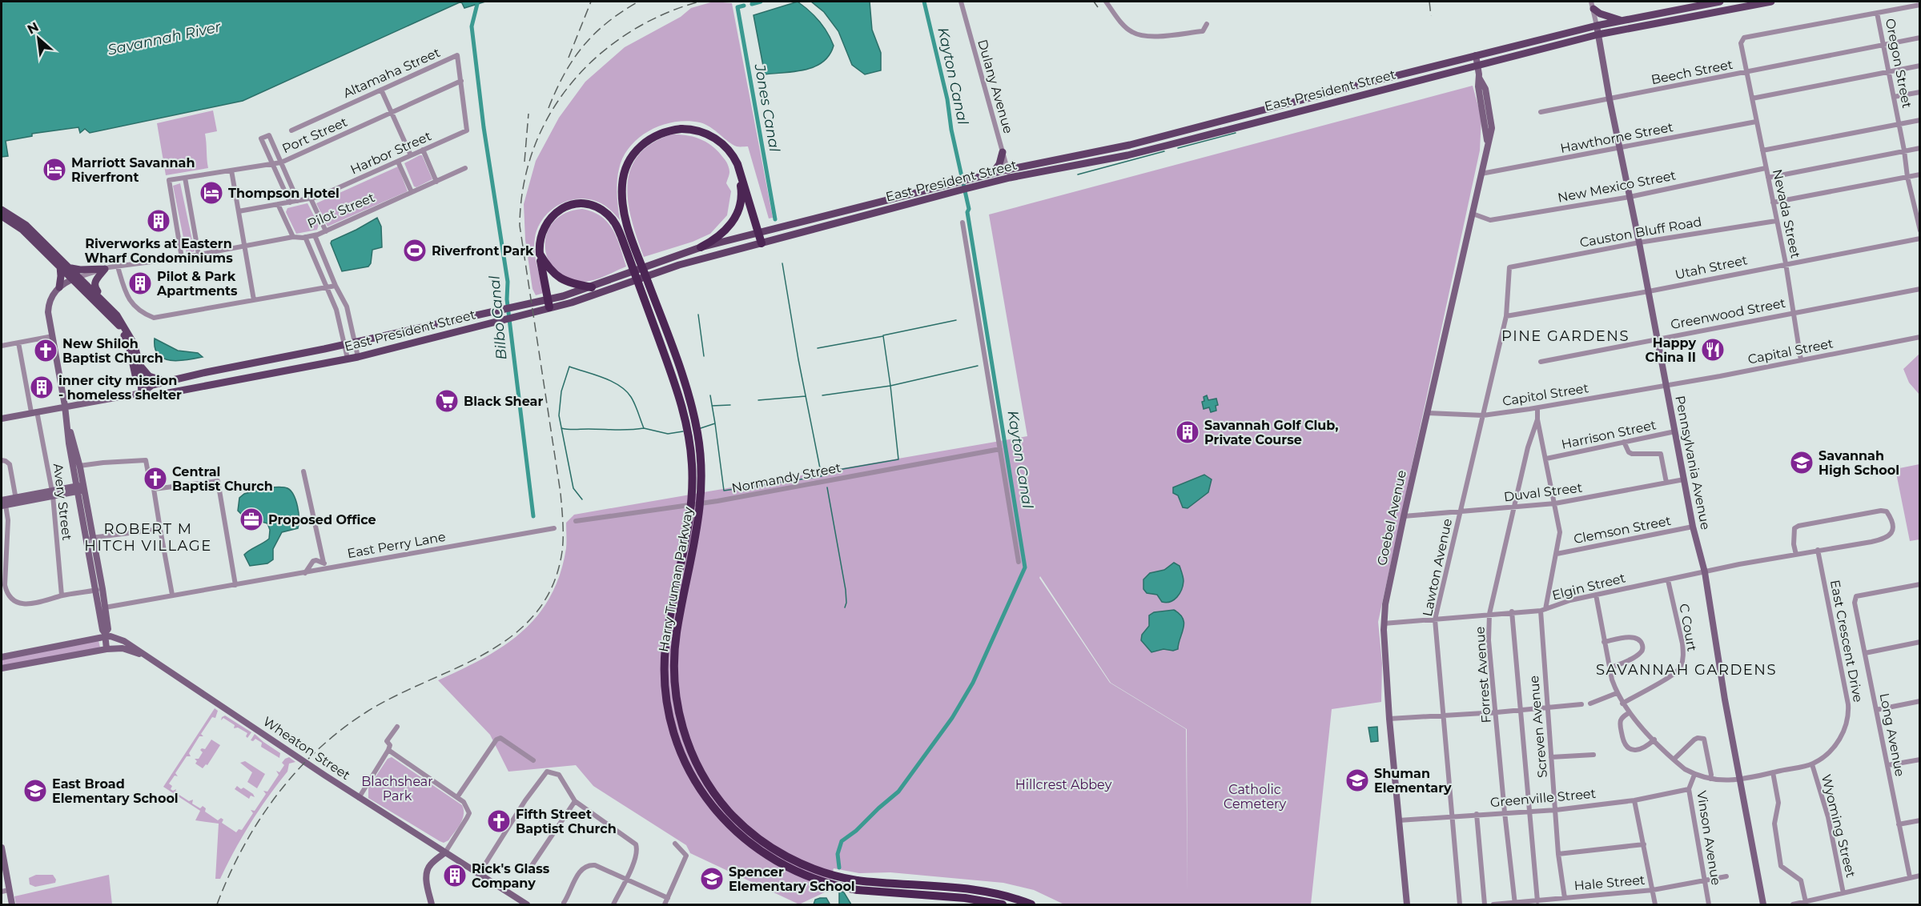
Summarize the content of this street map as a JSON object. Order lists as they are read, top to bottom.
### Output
{
  "streets": {
    "highway": ["Harry Truman Parkway"],
    "main road": [
      "East President Street",
      "Pennsylvania Avenue",
      "Goebel Avenue",
      "Wheaton Street"
    ],
    "street": [
      "Oregon Street",
      "Beech Street",
      "Altamaha Street",
      "Dulany Avenue",
      "Port Street",
      "Hawthorne Street",
      "Harbor Street",
      "New Mexico Street",
      "Pilot Street",
      "Nevada Street",
      "Causton Bluff Road",
      "Utah Street",
      "Greenwood Street",
      "Capital Street",
      "Capitol Street",
      "Harrison Street",
      "Normandy Street",
      "Duval Street",
      "Avery Street",
      "Clemson Street",
      "East Perry Lane",
      "Lawton Avenue",
      "Elgin Street",
      "C Court",
      "East Crescent Drive",
      "Forrest Avenue",
      "Screven Avenue",
      "Long Avenue",
      "Greenville Street",
      "Wyoming Street",
      "Vinson Avenue",
      "Hale Street"
    ]
  },
  "crossings": [
    ["Oregon Street", "Beech Street"],
    ["Beech Street", "Nevada Street"],
    ["Beech Street", "Pennsylvania Avenue"],
    ["Altamaha Street", "Port Street"],
    ["Altamaha Street", "Harbor Street"],
    ["Dulany Avenue", "East President Street"],
    ["East President Street", "Pennsylvania Avenue"],
    ["East President Street", "Avery Street"],
    ["East President Street", "Goebel Avenue"],
    ["East President Street", "Harry Truman Parkway"],
    ["Port Street", "Pilot Street"],
    ["Hawthorne Street", "Nevada Street"],
    ["Hawthorne Street", "Pennsylvania Avenue"],
    ["Hawthorne Street", "Goebel Avenue"],
    ["New Mexico Street", "Nevada Street"],
    ["New Mexico Street", "Pennsylvania Avenue"],
    ["New Mexico Street", "Goebel Avenue"],
    ["Nevada Street", "Causton Bluff Road"],
    ["Nevada Street", "Utah Street"],
    ["Nevada Street", "Greenwood Street"],
    ["Nevada Street", "Capital Street"],
    ["Causton Bluff Road", "Pennsylvania Avenue"],
    ["Causton Bluff Road", "Lawton Avenue"],
    ["Utah Street", "Pennsylvania Avenue"],
    ["Utah Street", "Lawton Avenue"],
    ["Greenwood Street", "Pennsylvania Avenue"],
    ["Capital Street", "Capitol Street"],
    ["Capital Street", "Pennsylvania Avenue"],
    ["Capitol Street", "Pennsylvania Avenue"],
    ["Capitol Street", "Goebel Avenue"],
    ["Capitol Street", "Lawton Avenue"],
    ["Capitol Street", "Screven Avenue"],
    ["Harrison Street", "Pennsylvania Avenue"],
    ["Harrison Street", "Screven Avenue"],
    ["Pennsylvania Avenue", "Duval Street"],
    ["Pennsylvania Avenue", "Clemson Street"],
    ["Pennsylvania Avenue", "Elgin Street"],
    ["Pennsylvania Avenue", "East Crescent Drive"],
    ["Duval Street", "Goebel Avenue"],
    ["Duval Street", "Lawton Avenue"],
    ["Duval Street", "Forrest Avenue"],
    ["Duval Street", "Screven Avenue"],
    ["Goebel Avenue", "Elgin Street"],
    ["Goebel Avenue", "Greenville Street"],
    ["Clemson Street", "Screven Avenue"],
    ["Lawton Avenue", "Elgin Street"],
    ["Lawton Avenue", "Greenville Street"],
    ["Elgin Street", "C Court"],
    ["Elgin Street", "East Crescent Drive"],
    ["Elgin Street", "Forrest Avenue"],
    ["Elgin Street", "Screven Avenue"],
    ["East Crescent Drive", "Wyoming Street"],
    ["East Crescent Drive", "Vinson Avenue"],
    ["Forrest Avenue", "Screven Avenue"],
    ["Forrest Avenue", "Greenville Street"],
    ["Forrest Avenue", "Hale Street"],
    ["Screven Avenue", "Greenville Street"],
    ["Screven Avenue", "Hale Street"],
    ["Greenville Street", "Vinson Avenue"],
    ["Vinson Avenue", "Hale Street"]
  ],
  "districts": ["PINE GARDENS", "ROBERT M HITCH VILLAGE", "SAVANNAH GARDENS"],
  "water": [
    "Savannah River",
    "Kayton Canal",
    "Jones Canal",
    "Bilbo Canal"
  ],
  "parks": ["Blachshear Park", "Hillcrest Abbey", "Catholic Cemetery"],
  "places": {
    "hotel": ["Marriott Savannah Riverfront", "Thompson Hotel"],
    "building": [
      "Riverworks at Eastern Wharf Condominiums",
      "Pilot & Park Apartments",
      "inner city mission - homeless shelter",
      "Savannah Golf Club, Private Course",
      "Rick's Glass Company"
    ],
    "sports": ["Riverfront Park"],
    "restaurant": ["Happy China II"],
    "church": ["New Shiloh Baptist Church", "Central Baptist Church", "Fifth Street Baptist Church"],
    "supermarket": ["Black Shear"],
    "school or university": [
      "Savannah High School",
      "Shuman Elementary",
      "East Broad Elementary School",
      "Spencer Elementary School"
    ],
    "office": ["Proposed Office"]
  },
  "north": "top left"
}
